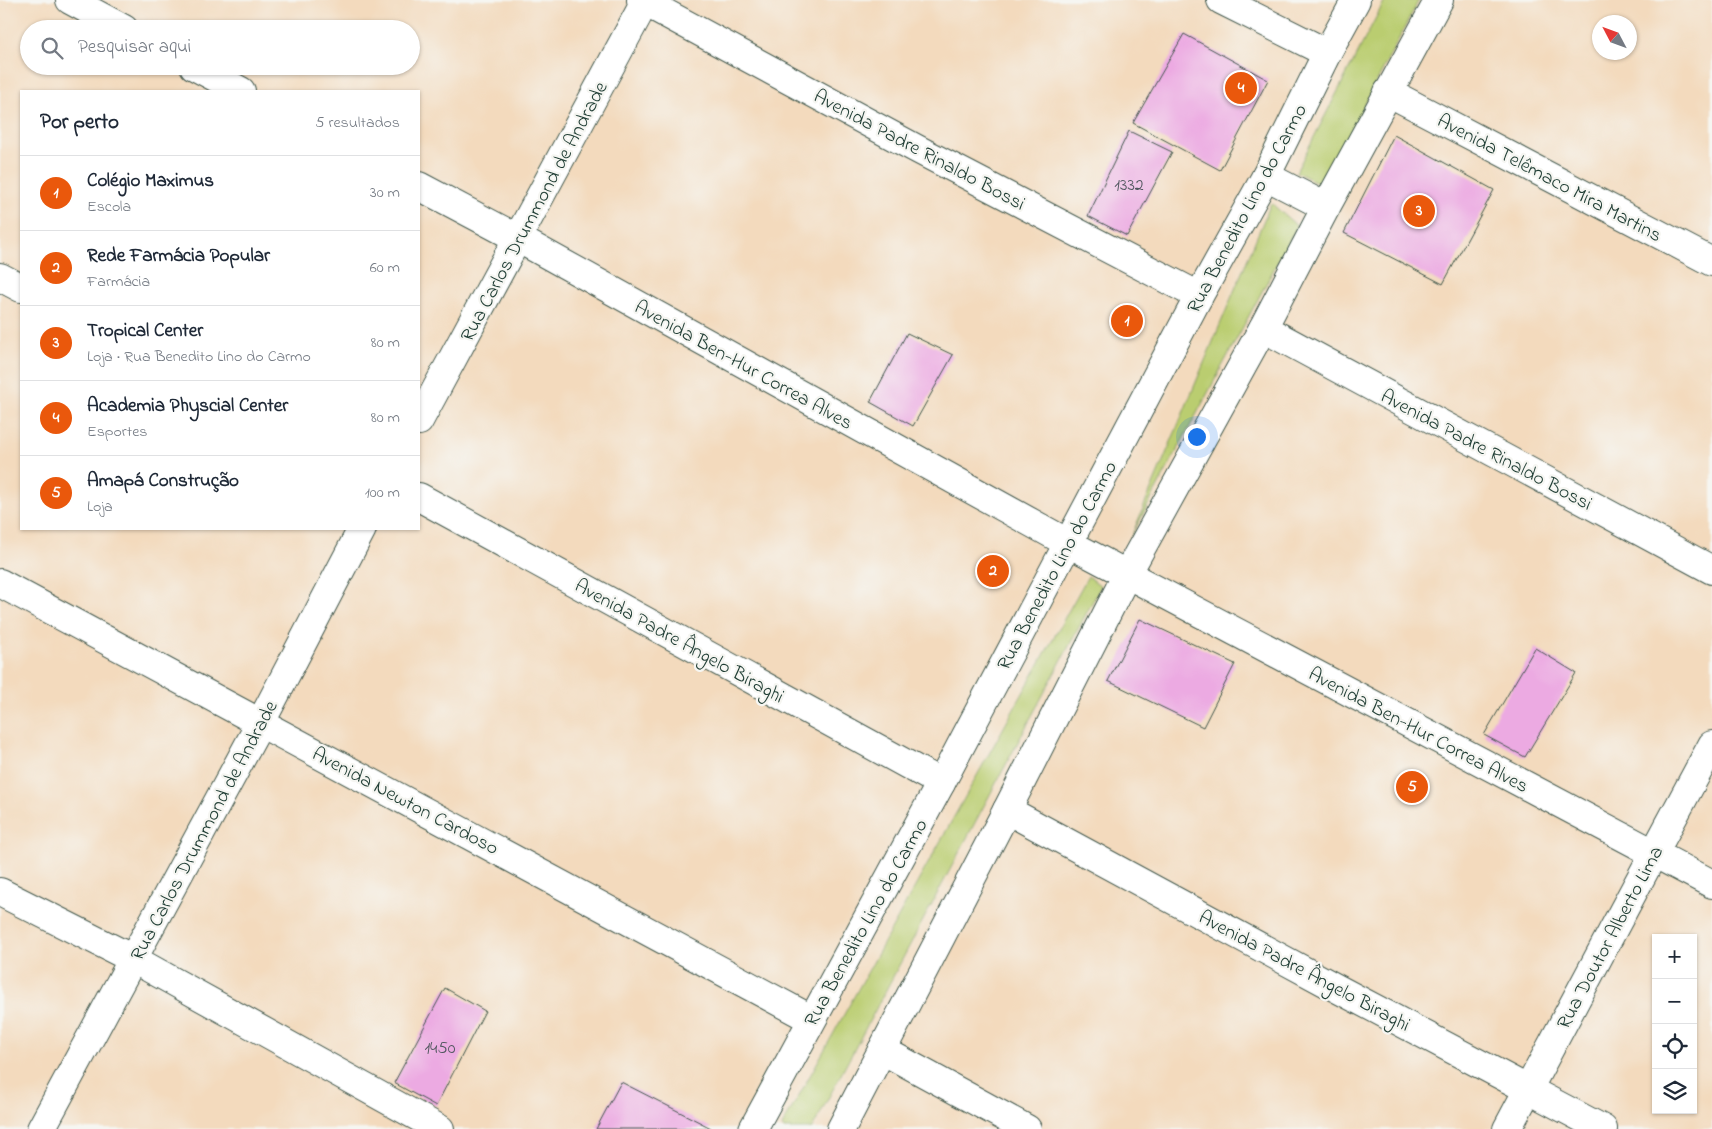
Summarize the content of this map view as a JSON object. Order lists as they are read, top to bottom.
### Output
{
  "streets": {
    "street": [
      "Avenida Padre Rinaldo Bossi",
      "Avenida Telêmaco Mira Martins",
      "Rua Benedito Lino do Carmo",
      "Rua Carlos Drummond de Andrade",
      "Avenida Ben-Hur Correa Alves",
      "Avenida Padre Ângelo Biraghi",
      "Avenida Newton Cardoso",
      "Rua Doutor Alberto Lima"
    ]
  },
  "crossings": [
    ["Avenida Padre Rinaldo Bossi", "Rua Benedito Lino do Carmo"],
    ["Avenida Padre Rinaldo Bossi", "Rua Carlos Drummond de Andrade"],
    ["Rua Benedito Lino do Carmo", "Avenida Ben-Hur Correa Alves"],
    ["Rua Benedito Lino do Carmo", "Avenida Padre Ângelo Biraghi"],
    ["Rua Benedito Lino do Carmo", "Avenida Newton Cardoso"],
    ["Rua Carlos Drummond de Andrade", "Avenida Ben-Hur Correa Alves"],
    ["Rua Carlos Drummond de Andrade", "Avenida Newton Cardoso"],
    ["Avenida Ben-Hur Correa Alves", "Rua Doutor Alberto Lima"],
    ["Avenida Padre Ângelo Biraghi", "Rua Doutor Alberto Lima"]
  ],
  "house_numbers": ["1332", "1450"],
  "north": "top left",
  "page": {
    "search": "Pesquisar aqui",
    "pins": [
      "4",
      "3",
      "1",
      "2",
      "5"
    ],
    "heading": ["Por perto", "5 resultados"],
    "list": [
      {
        "mark": "1",
        "name": "Colégio Maximus",
        "note": "Escola",
        "value": "30 m"
      },
      {
        "mark": "2",
        "name": "Rede Farmácia Popular",
        "note": "Farmácia",
        "value": "60 m"
      },
      {
        "mark": "3",
        "name": "Tropical Center",
        "note": "Loja · Rua Benedito Lino do Carmo",
        "value": "80 m"
      },
      {
        "mark": "4",
        "name": "Academia Physcial Center",
        "note": "Esportes",
        "value": "80 m"
      },
      {
        "mark": "5",
        "name": "Amapá Construção",
        "note": "Loja",
        "value": "100 m"
      }
    ],
    "map_buttons": ["+", "−"]
  }
}
